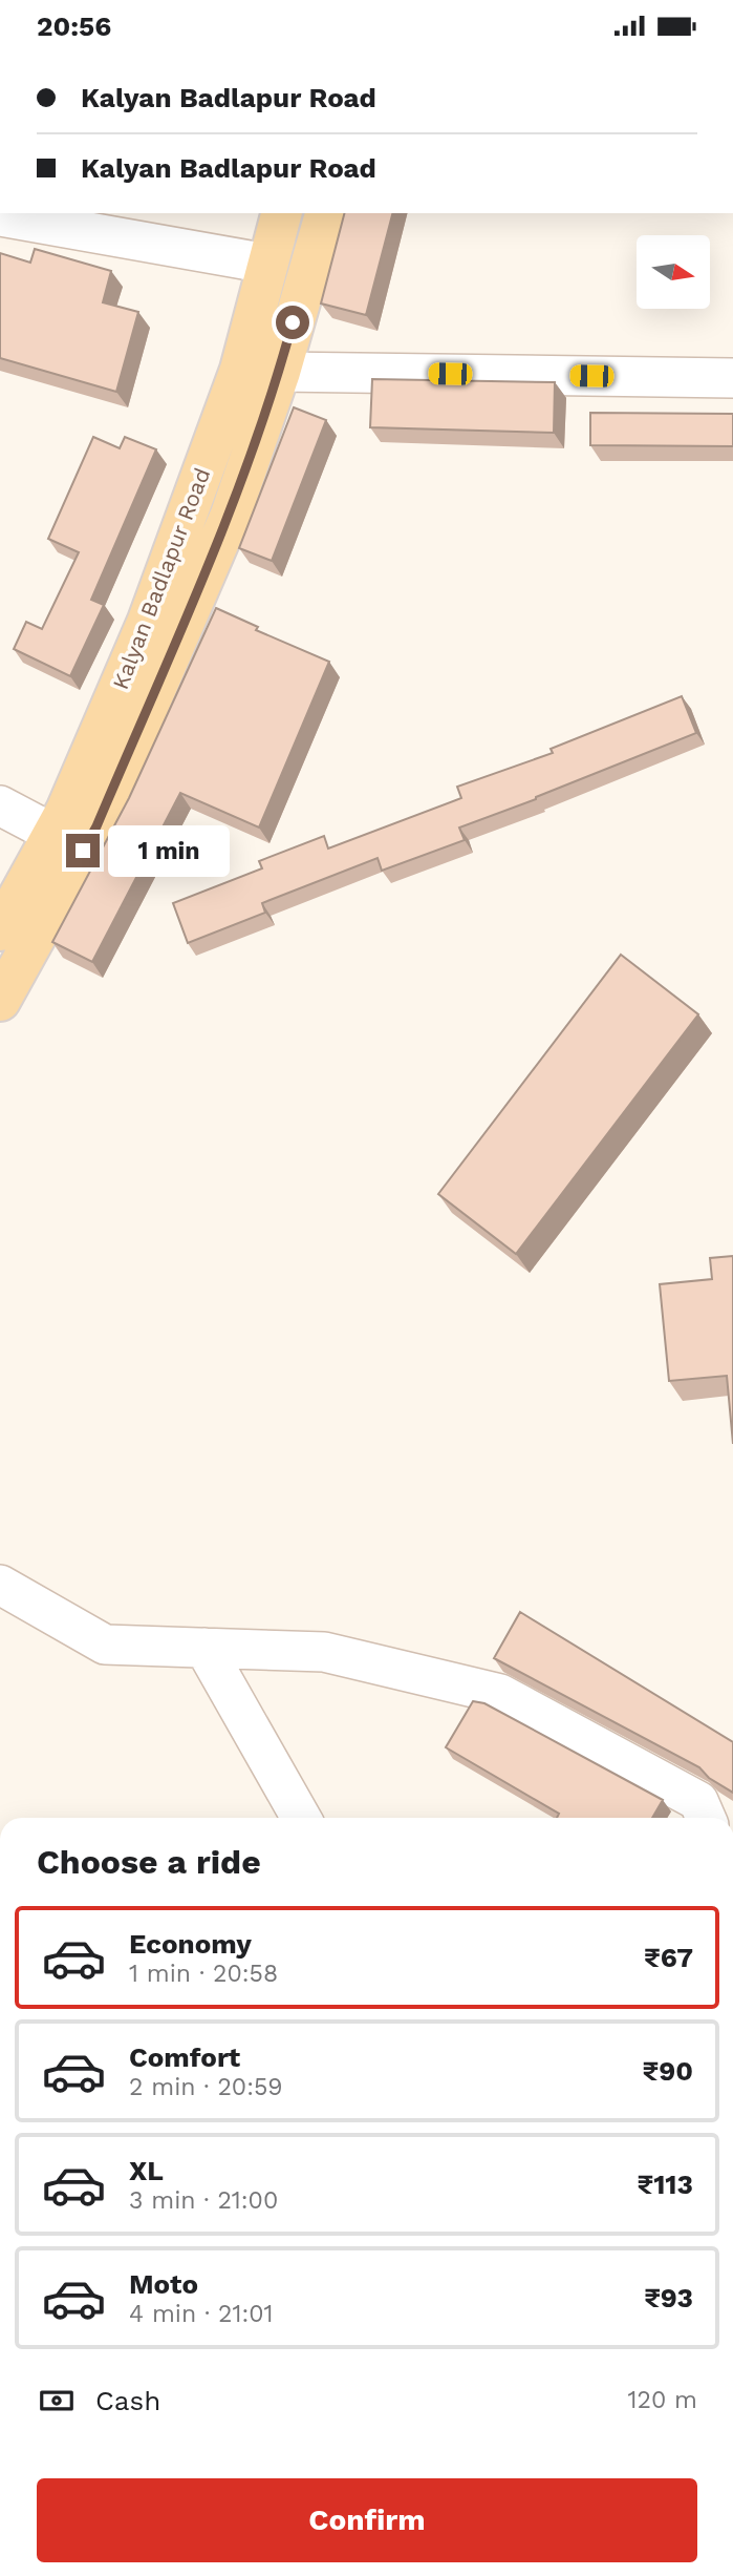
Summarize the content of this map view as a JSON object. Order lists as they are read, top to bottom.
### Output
{
  "streets": {
    "main road": ["Kalyan Badlapur Road"]
  },
  "north": "right",
  "page": {
    "status": "20:56",
    "banner": ["Kalyan Badlapur Road", "Kalyan Badlapur Road"],
    "bubble": "1 min",
    "heading": "Choose a ride",
    "list": [
      {
        "name": "Economy",
        "note": "1 min · 20:58",
        "value": "₹67"
      },
      {
        "name": "Comfort",
        "note": "2 min · 20:59",
        "value": "₹90"
      },
      {
        "name": "XL",
        "note": "3 min · 21:00",
        "value": "₹113"
      },
      {
        "name": "Moto",
        "note": "4 min · 21:01",
        "value": "₹93"
      }
    ],
    "pay": ["Cash", "120 m"],
    "buttons": "Confirm"
  }
}
